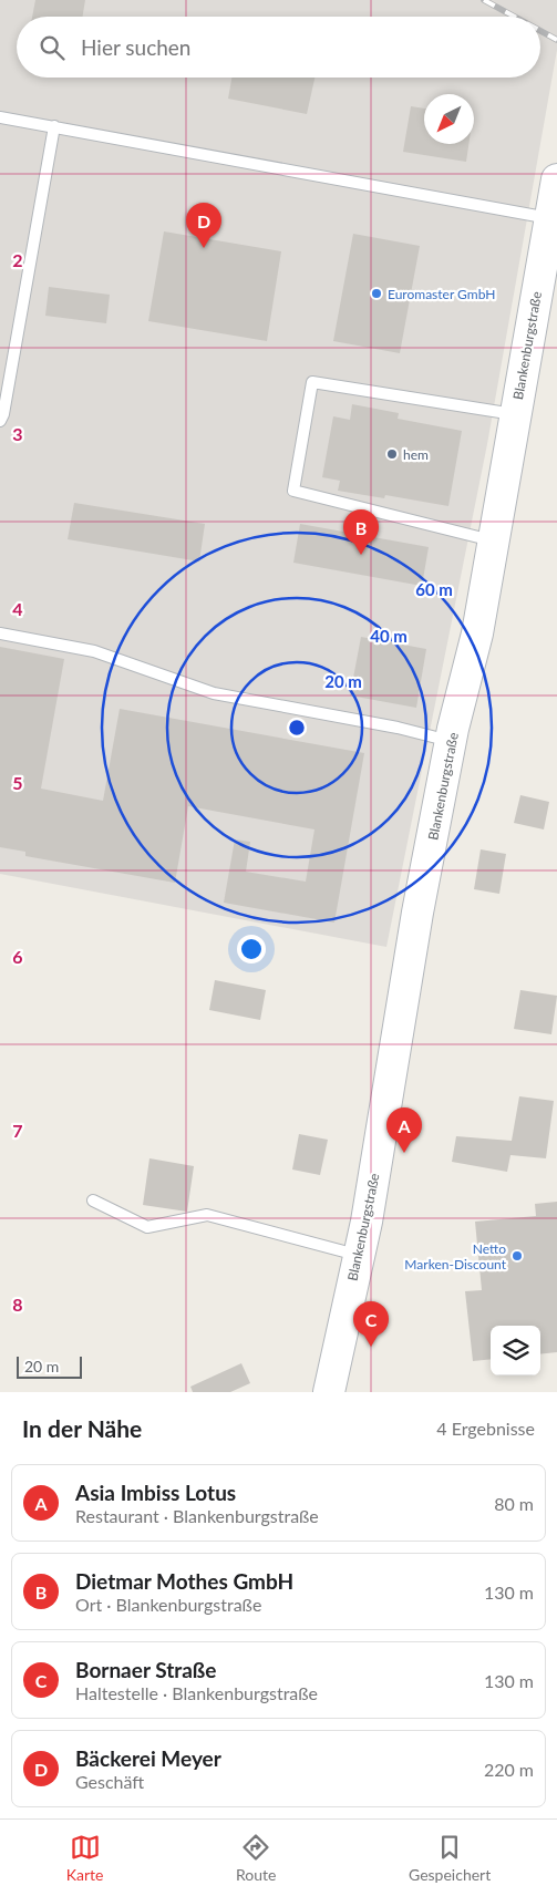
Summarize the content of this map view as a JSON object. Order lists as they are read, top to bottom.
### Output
{
  "streets": {
    "main road": ["Blankenburgstraße"]
  },
  "places": ["Euromaster GmbH", "hem", "Netto Marken-Discount"],
  "scale_bar": "20 m",
  "north": "bottom left",
  "page": {
    "search": "Hier suchen",
    "pins": [
      "D",
      "B",
      "A",
      "C"
    ],
    "scale": "20 m",
    "heading": ["In der Nähe", "4 Ergebnisse"],
    "list": [
      {
        "mark": "A",
        "name": "Asia Imbiss Lotus",
        "note": "Restaurant · Blankenburgstraße",
        "value": "80 m"
      },
      {
        "mark": "B",
        "name": "Dietmar Mothes GmbH",
        "note": "Ort · Blankenburgstraße",
        "value": "130 m"
      },
      {
        "mark": "C",
        "name": "Bornaer Straße",
        "note": "Haltestelle · Blankenburgstraße",
        "value": "130 m"
      },
      {
        "mark": "D",
        "name": "Bäckerei Meyer",
        "note": "Geschäft",
        "value": "220 m"
      }
    ],
    "nav": ["Karte", "Route", "Gespeichert"]
  },
  "grid": {
    "rows": [
      "2",
      "3",
      "4",
      "5",
      "6",
      "7",
      "8"
    ]
  },
  "rings": ["60 m", "40 m", "20 m"]
}
